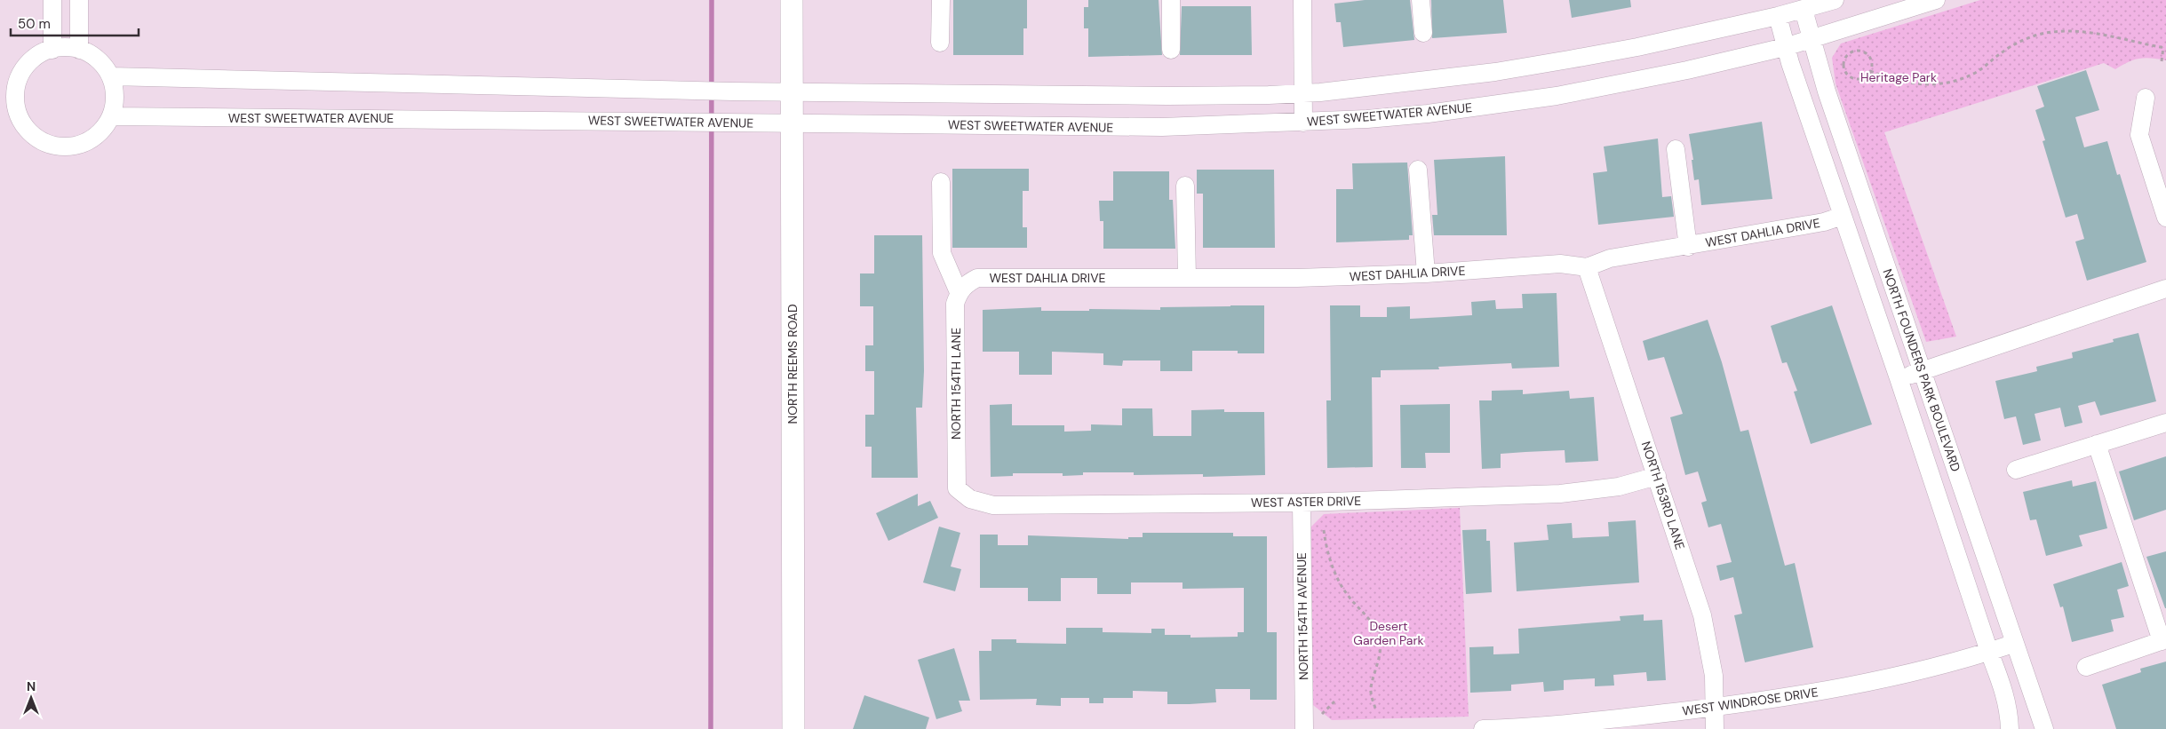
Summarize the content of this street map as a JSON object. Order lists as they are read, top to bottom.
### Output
{
  "streets": {
    "main road": ["NORTH REEMS ROAD"],
    "street": [
      "WEST SWEETWATER AVENUE",
      "WEST DAHLIA DRIVE",
      "NORTH FOUNDERS PARK BOULEVARD",
      "NORTH 154TH LANE",
      "NORTH 153RD LANE",
      "WEST ASTER DRIVE",
      "NORTH 154TH AVENUE",
      "WEST WINDROSE DRIVE"
    ]
  },
  "crossings": [
    ["WEST SWEETWATER AVENUE", "NORTH REEMS ROAD"],
    ["WEST SWEETWATER AVENUE", "NORTH FOUNDERS PARK BOULEVARD"],
    ["WEST DAHLIA DRIVE", "NORTH FOUNDERS PARK BOULEVARD"],
    ["WEST DAHLIA DRIVE", "NORTH 154TH LANE"],
    ["WEST DAHLIA DRIVE", "NORTH 153RD LANE"],
    ["NORTH FOUNDERS PARK BOULEVARD", "WEST WINDROSE DRIVE"],
    ["NORTH 154TH LANE", "WEST ASTER DRIVE"],
    ["NORTH 153RD LANE", "WEST ASTER DRIVE"],
    ["NORTH 153RD LANE", "WEST WINDROSE DRIVE"],
    ["WEST ASTER DRIVE", "NORTH 154TH AVENUE"]
  ],
  "parks": ["Heritage Park", "Desert Garden Park"],
  "scale_bar": "50 m",
  "north": "top"
}
